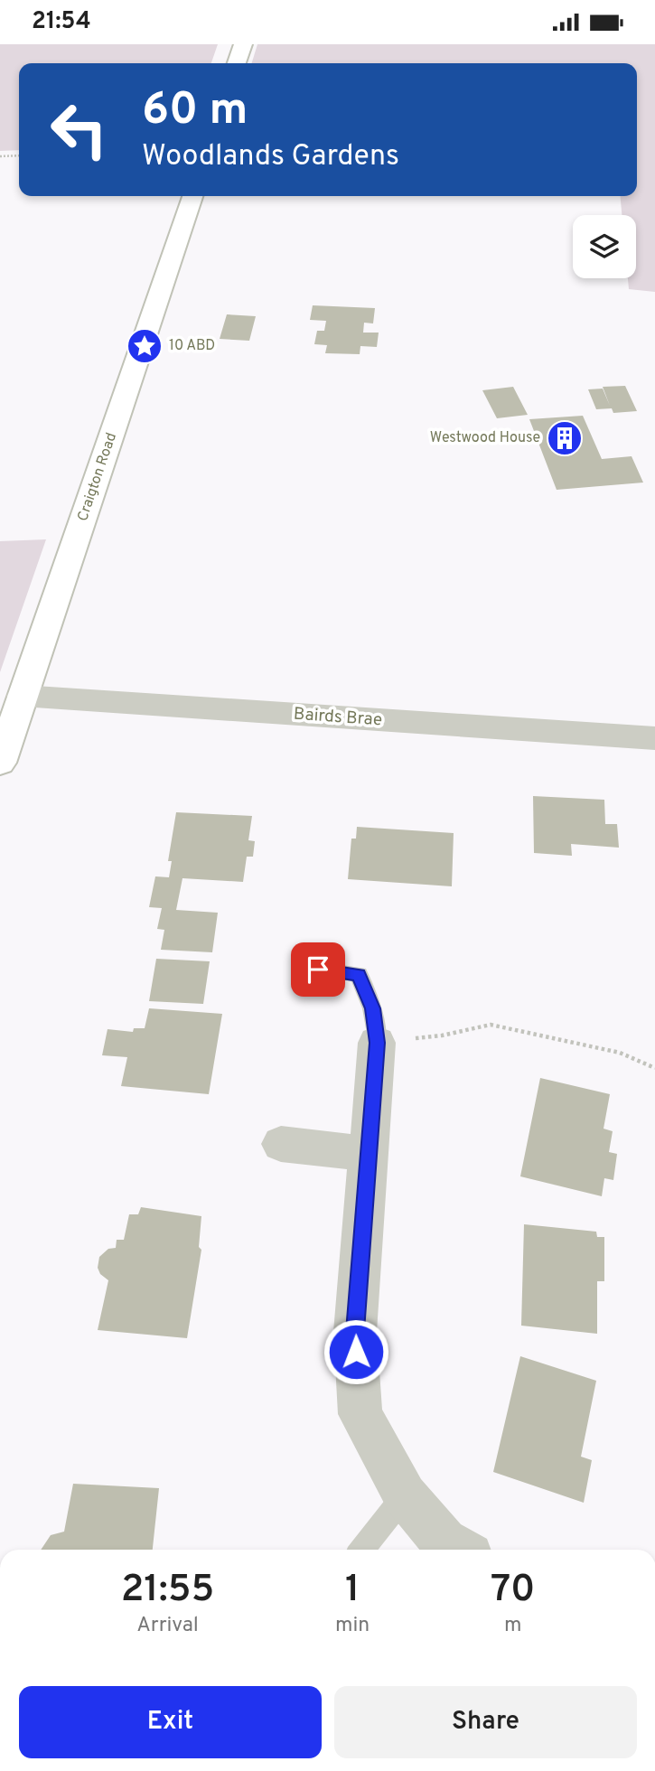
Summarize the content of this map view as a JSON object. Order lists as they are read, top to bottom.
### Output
{
  "streets": {
    "street": ["Craigton Road", "Bairds Brae"]
  },
  "crossings": [
    ["Craigton Road", "Bairds Brae"]
  ],
  "places": {
    "place": ["10 ABD"],
    "building": ["Westwood House"]
  },
  "page": {
    "status": "21:54",
    "turn": ["60 m", "Woodlands Gardens"],
    "eta": [
      "21:55",
      "Arrival",
      "1",
      "min",
      "70",
      "m"
    ],
    "buttons": ["Exit", "Share"]
  }
}
